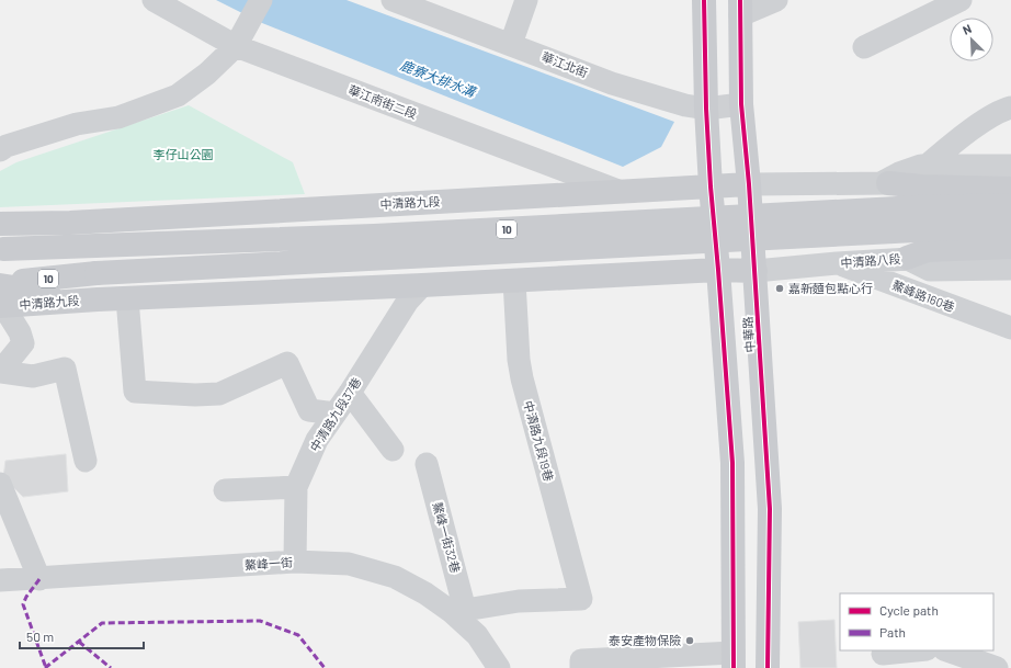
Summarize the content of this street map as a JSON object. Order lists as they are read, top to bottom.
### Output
{
  "streets": {
    "main road": ["中清路九段", "10", "中華路"],
    "street": [
      "華江北街",
      "華江南街二段",
      "中清路八段",
      "鰲峰路160巷",
      "中清路九段37巷",
      "中清路九段19巷",
      "鰲峰一街32巷",
      "鰲峰一街"
    ]
  },
  "crossings": [
    ["華江北街", "中華路"],
    ["華江南街二段", "中清路九段"],
    ["中清路九段", "10"],
    ["中清路九段", "中清路八段"],
    ["中清路九段", "中華路"],
    ["中清路九段", "中清路九段37巷"],
    ["中清路九段", "中清路九段19巷"],
    ["中清路八段", "鰲峰路160巷"],
    ["中清路八段", "中華路"],
    ["中清路九段37巷", "鰲峰一街"],
    ["中清路九段19巷", "鰲峰一街32巷"],
    ["中清路九段19巷", "鰲峰一街"],
    ["鰲峰一街32巷", "鰲峰一街"]
  ],
  "water": ["鹿寮大排水溝"],
  "parks": ["李仔山公園"],
  "places": ["嘉新麵包點心行", "泰安產物保險"],
  "legend": ["Cycle path", "Path"],
  "scale_bar": "50 m",
  "north": "top left"
}
